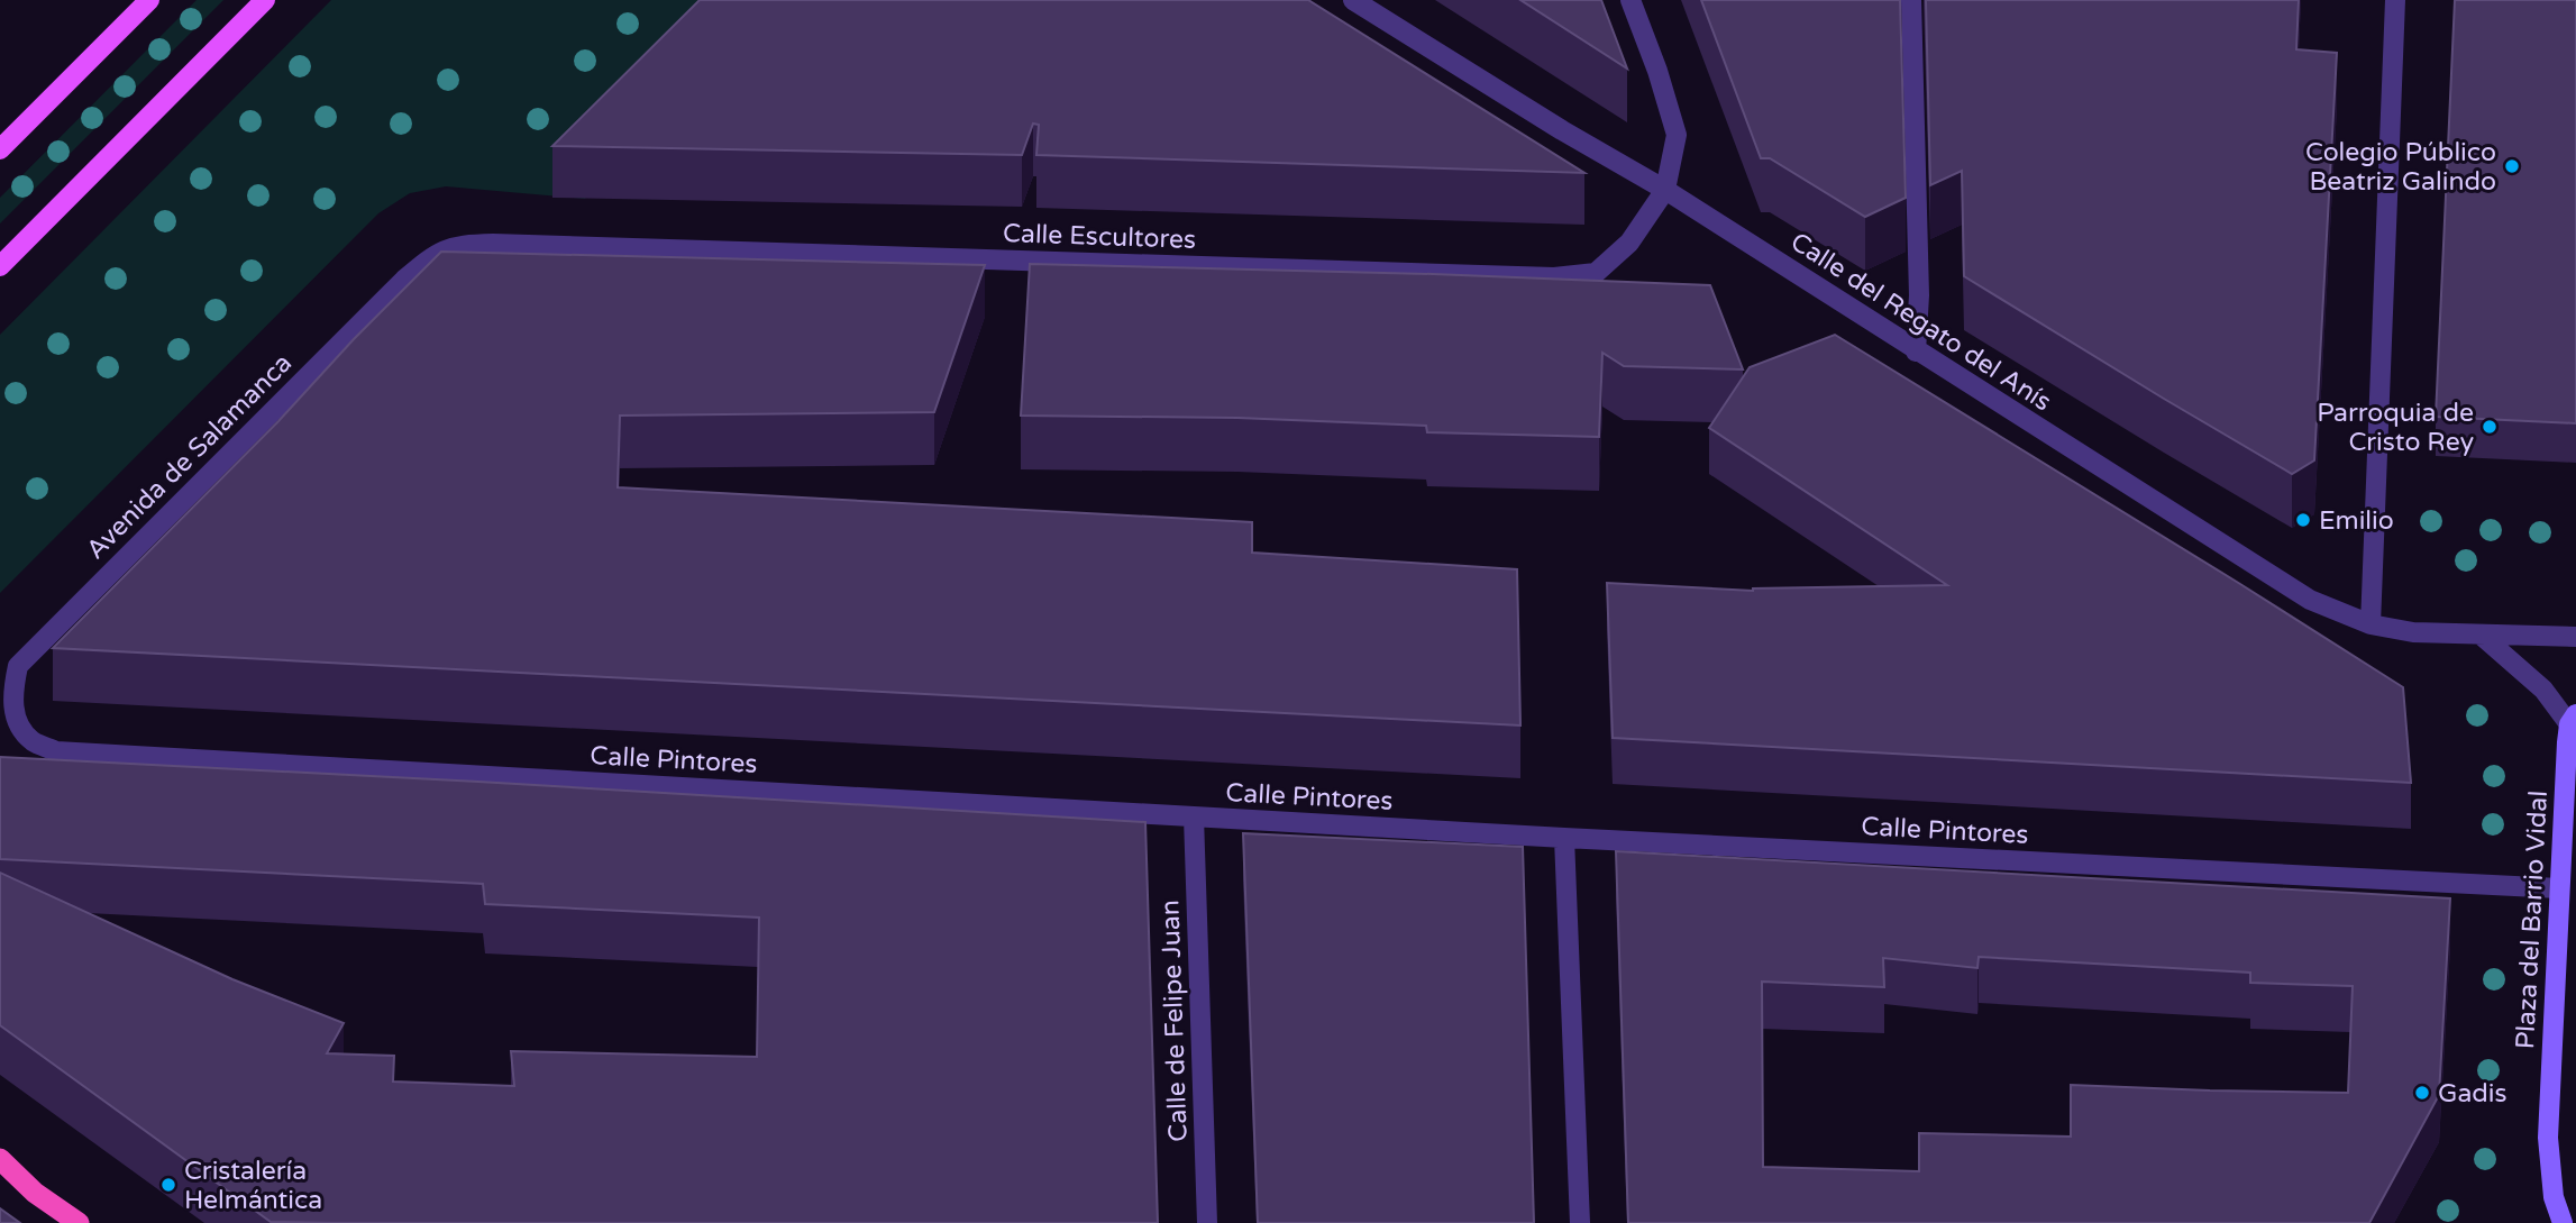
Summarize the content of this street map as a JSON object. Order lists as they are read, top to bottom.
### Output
{
  "streets": {
    "main road": ["Plaza del Barrio Vidal"],
    "street": [
      "Calle Escultores",
      "Calle del Regato del Anís",
      "Avenida de Salamanca",
      "Calle Pintores",
      "Calle de Felipe Juan"
    ]
  },
  "crossings": [
    ["Calle Escultores", "Calle del Regato del Anís"],
    ["Calle Escultores", "Avenida de Salamanca"],
    ["Avenida de Salamanca", "Calle Pintores"],
    ["Calle Pintores", "Plaza del Barrio Vidal"],
    ["Calle Pintores", "Calle de Felipe Juan"]
  ],
  "places": [
    "Colegio Público Beatriz Galindo",
    "Parroquia de Cristo Rey",
    "Emilio",
    "Gadis",
    "Cristalería Helmántica"
  ]
}
